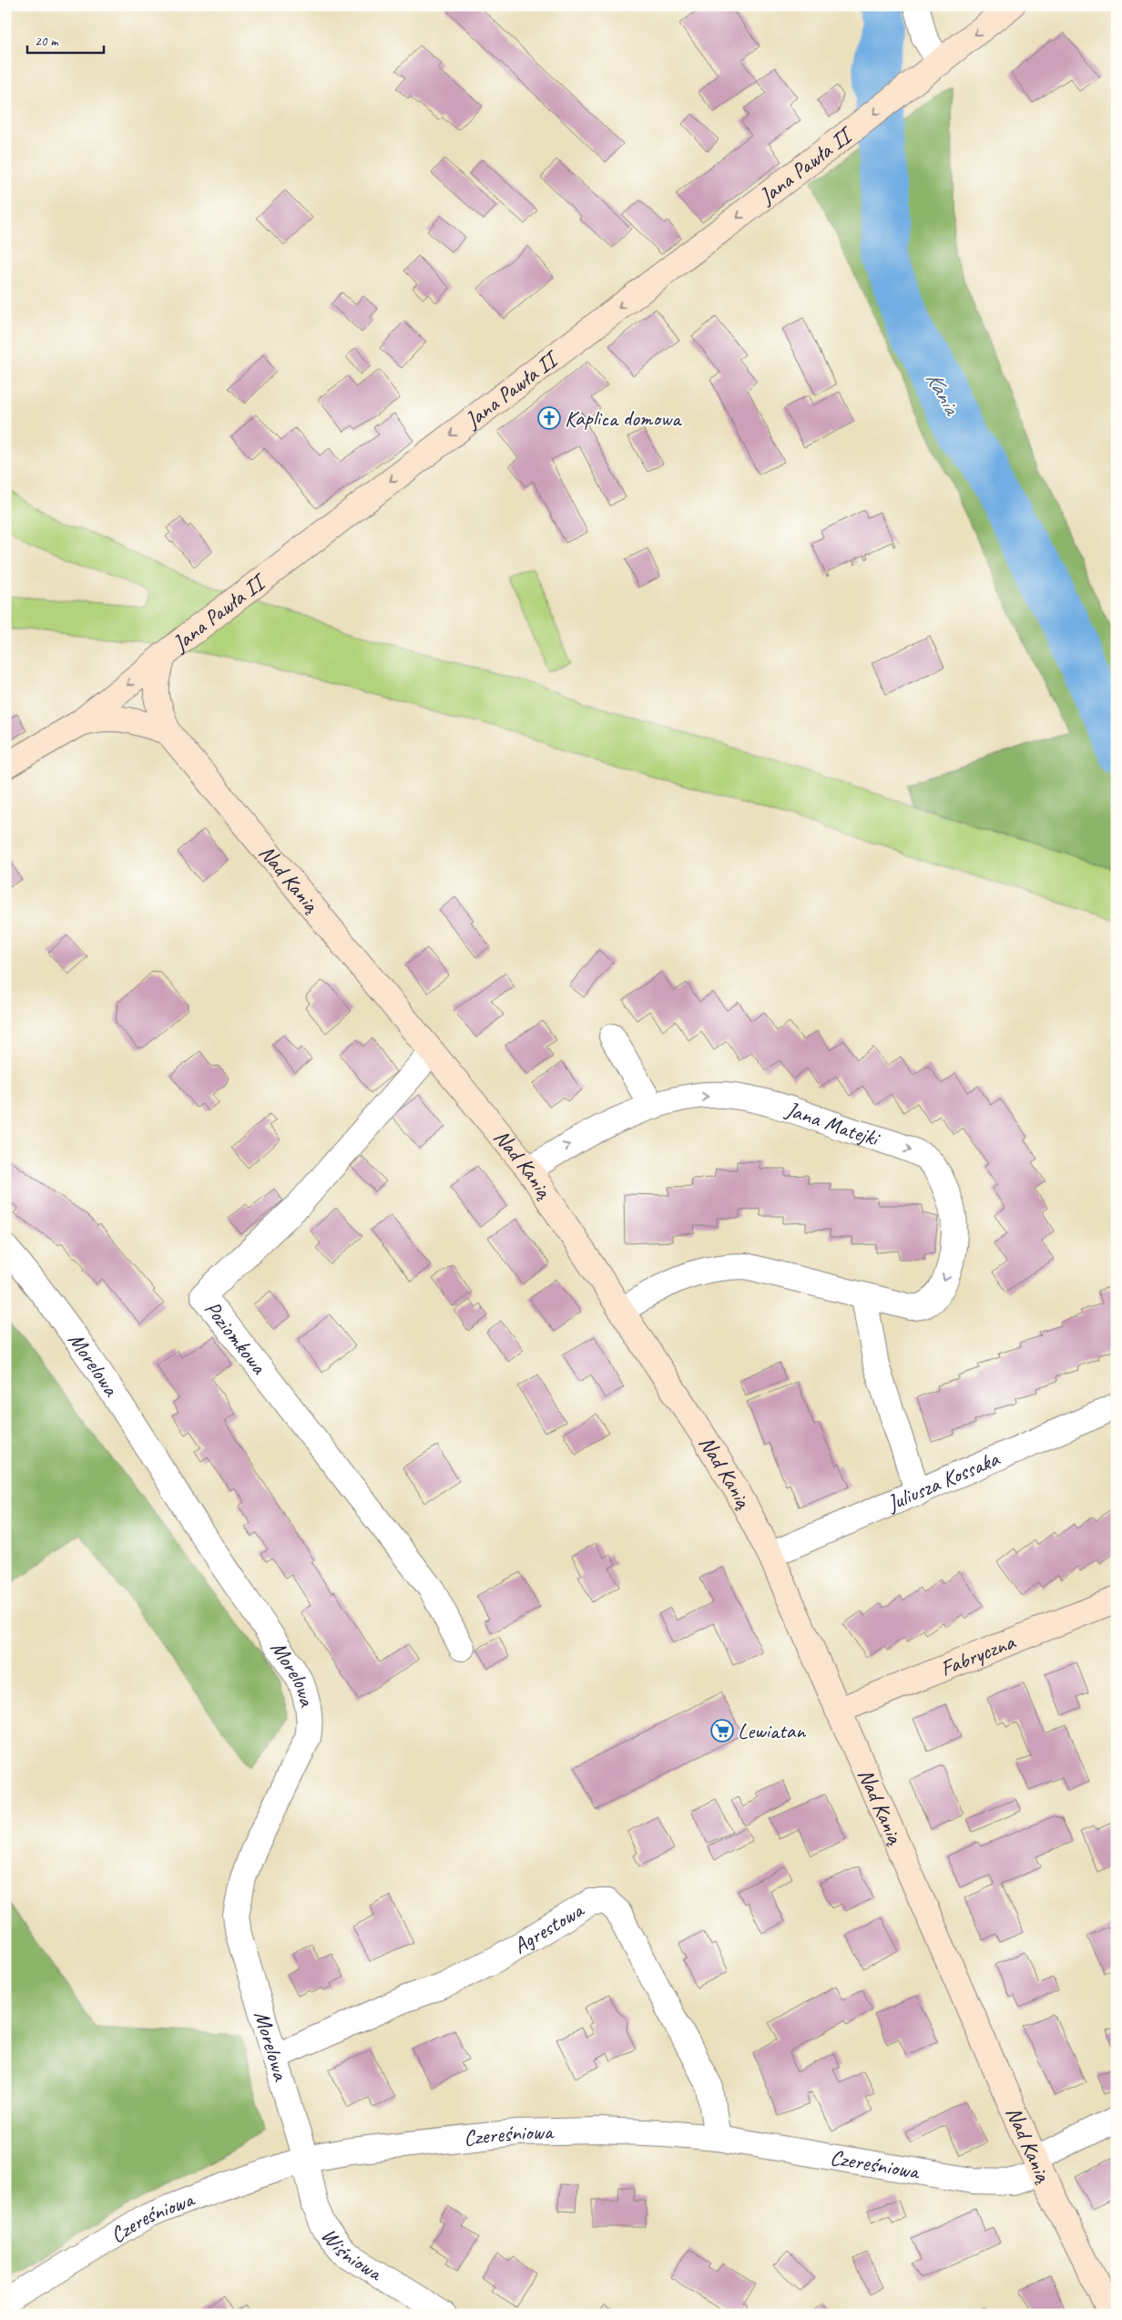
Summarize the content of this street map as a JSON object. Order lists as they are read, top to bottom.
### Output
{
  "streets": {
    "street": [
      "Jana Pawła II",
      "Nad Kanią",
      "Jana Matejki",
      "Poziomkowa",
      "Morelowa",
      "Juliusza Kossaka",
      "Fabryczna",
      "Agrestowa",
      "Czereśniowa",
      "Wiśniowa"
    ]
  },
  "crossings": [
    ["Jana Pawła II", "Nad Kanią"],
    ["Nad Kanią", "Jana Matejki"],
    ["Nad Kanią", "Poziomkowa"],
    ["Nad Kanią", "Juliusza Kossaka"],
    ["Nad Kanią", "Fabryczna"],
    ["Nad Kanią", "Czereśniowa"],
    ["Morelowa", "Agrestowa"],
    ["Morelowa", "Czereśniowa"],
    ["Morelowa", "Wiśniowa"],
    ["Agrestowa", "Czereśniowa"],
    ["Czereśniowa", "Wiśniowa"]
  ],
  "one_way": ["Jana Pawła II"],
  "water": ["Kania"],
  "places": {
    "church": ["Kaplica domowa"],
    "supermarket": ["Lewiatan"]
  },
  "scale_bar": "20 m"
}
